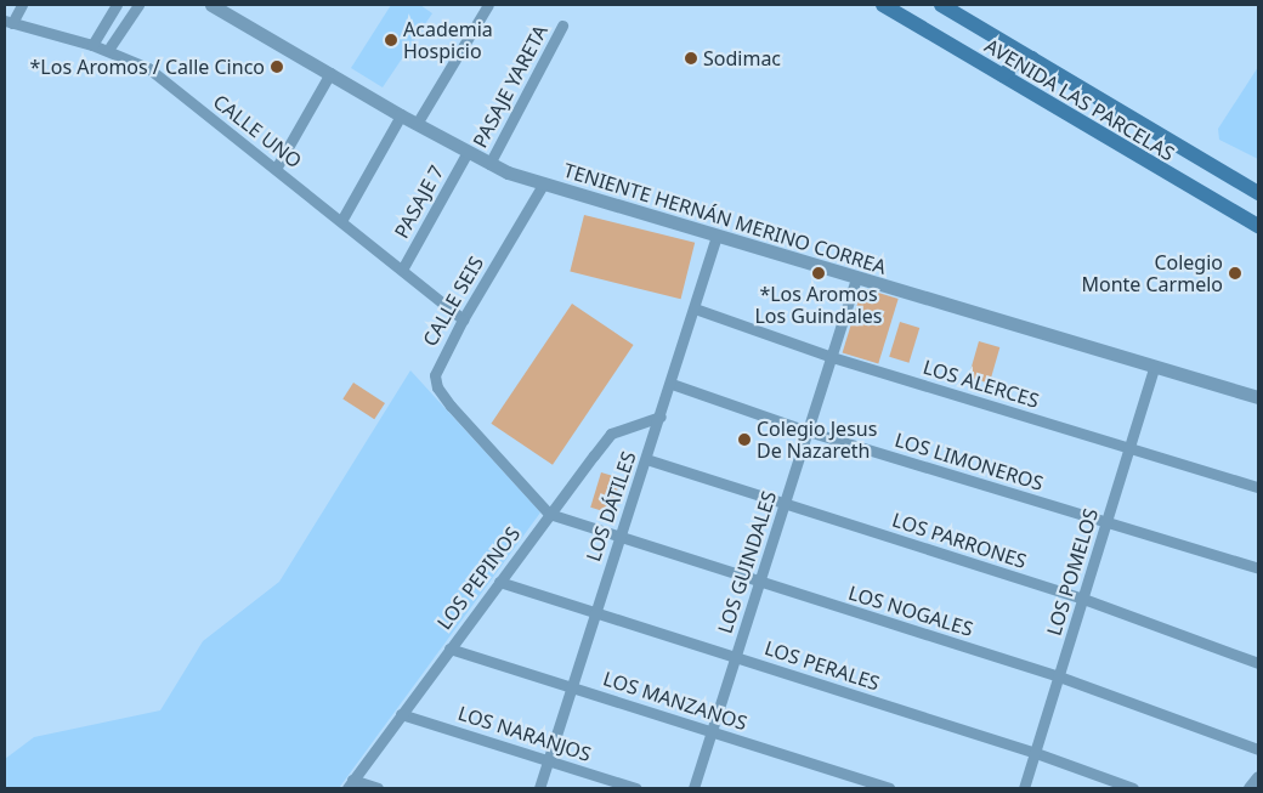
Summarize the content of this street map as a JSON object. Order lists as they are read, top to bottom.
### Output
{
  "streets": {
    "main road": ["AVENIDA LAS PARCELAS"],
    "street": [
      "PASAJE YARETA",
      "CALLE UNO",
      "PASAJE 7",
      "TENIENTE HERNÁN MERINO CORREA",
      "CALLE SEIS",
      "LOS ALERCES",
      "LOS LIMONEROS",
      "LOS DÁTILES",
      "LOS PARRONES",
      "LOS GUINDALES",
      "LOS POMELOS",
      "LOS PEPINOS",
      "LOS NOGALES",
      "LOS PERALES",
      "LOS MANZANOS",
      "LOS NARANJOS"
    ]
  },
  "crossings": [
    ["PASAJE YARETA", "TENIENTE HERNÁN MERINO CORREA"],
    ["CALLE UNO", "PASAJE 7"],
    ["CALLE UNO", "CALLE SEIS"],
    ["PASAJE 7", "TENIENTE HERNÁN MERINO CORREA"],
    ["TENIENTE HERNÁN MERINO CORREA", "CALLE SEIS"],
    ["TENIENTE HERNÁN MERINO CORREA", "LOS DÁTILES"],
    ["TENIENTE HERNÁN MERINO CORREA", "LOS GUINDALES"],
    ["TENIENTE HERNÁN MERINO CORREA", "LOS POMELOS"],
    ["CALLE SEIS", "LOS PEPINOS"],
    ["CALLE SEIS", "LOS NOGALES"],
    ["LOS ALERCES", "LOS DÁTILES"],
    ["LOS ALERCES", "LOS GUINDALES"],
    ["LOS ALERCES", "LOS POMELOS"],
    ["LOS LIMONEROS", "LOS DÁTILES"],
    ["LOS LIMONEROS", "LOS GUINDALES"],
    ["LOS LIMONEROS", "LOS POMELOS"],
    ["LOS DÁTILES", "LOS PARRONES"],
    ["LOS DÁTILES", "LOS PEPINOS"],
    ["LOS DÁTILES", "LOS NOGALES"],
    ["LOS DÁTILES", "LOS PERALES"],
    ["LOS DÁTILES", "LOS MANZANOS"],
    ["LOS DÁTILES", "LOS NARANJOS"],
    ["LOS PARRONES", "LOS GUINDALES"],
    ["LOS PARRONES", "LOS POMELOS"],
    ["LOS GUINDALES", "LOS NOGALES"],
    ["LOS GUINDALES", "LOS PERALES"],
    ["LOS GUINDALES", "LOS MANZANOS"],
    ["LOS POMELOS", "LOS NOGALES"],
    ["LOS POMELOS", "LOS PERALES"],
    ["LOS PEPINOS", "LOS NOGALES"],
    ["LOS PEPINOS", "LOS PERALES"],
    ["LOS PEPINOS", "LOS MANZANOS"],
    ["LOS PEPINOS", "LOS NARANJOS"]
  ],
  "places": [
    "Academia Hospicio",
    "Sodimac",
    "*Los Aromos / Calle Cinco",
    "*Los Aromos Los Guindales",
    "Colegio Monte Carmelo",
    "Colegio Jesus De Nazareth"
  ]
}
